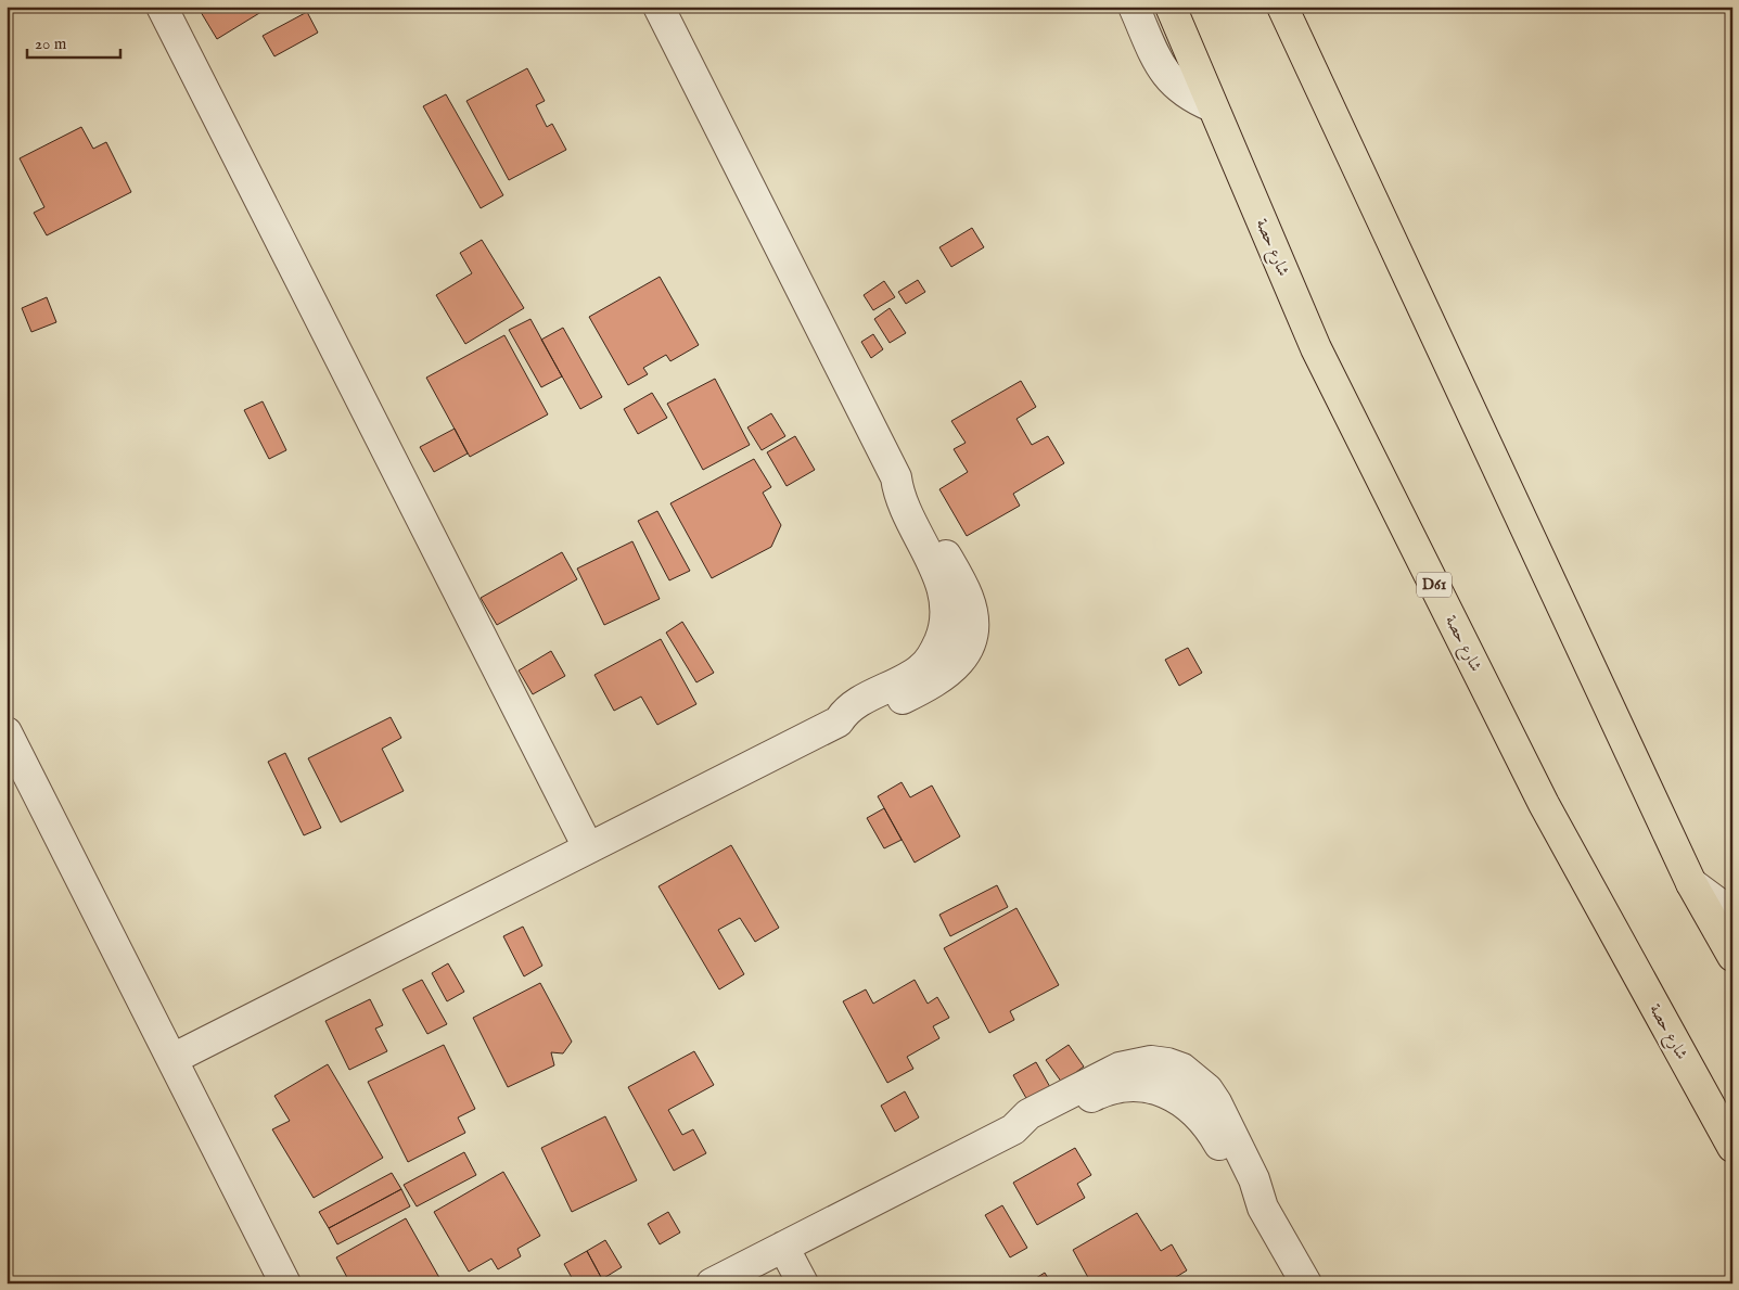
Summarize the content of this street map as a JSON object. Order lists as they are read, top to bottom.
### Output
{
  "streets": {
    "main road": ["شارع حصة", "D61"]
  },
  "scale_bar": "20 m"
}
